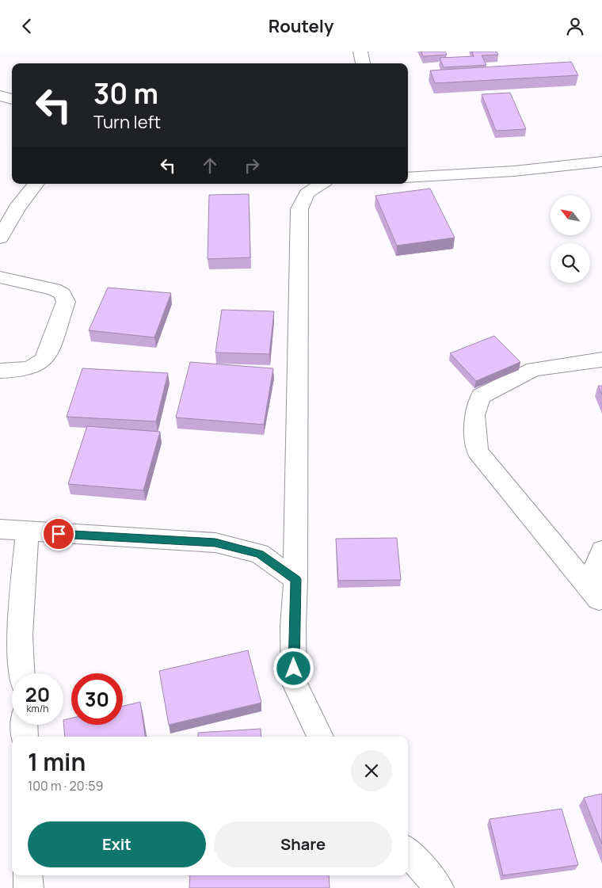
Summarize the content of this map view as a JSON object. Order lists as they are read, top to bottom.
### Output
{
  "north": "top left",
  "page": {
    "header": "Routely",
    "turn": ["30 m", "Turn left"],
    "speed": "20 km/h",
    "limit": "30",
    "heading": ["1 min", "100 m · 20:59"],
    "buttons": ["Exit", "Share"]
  }
}
